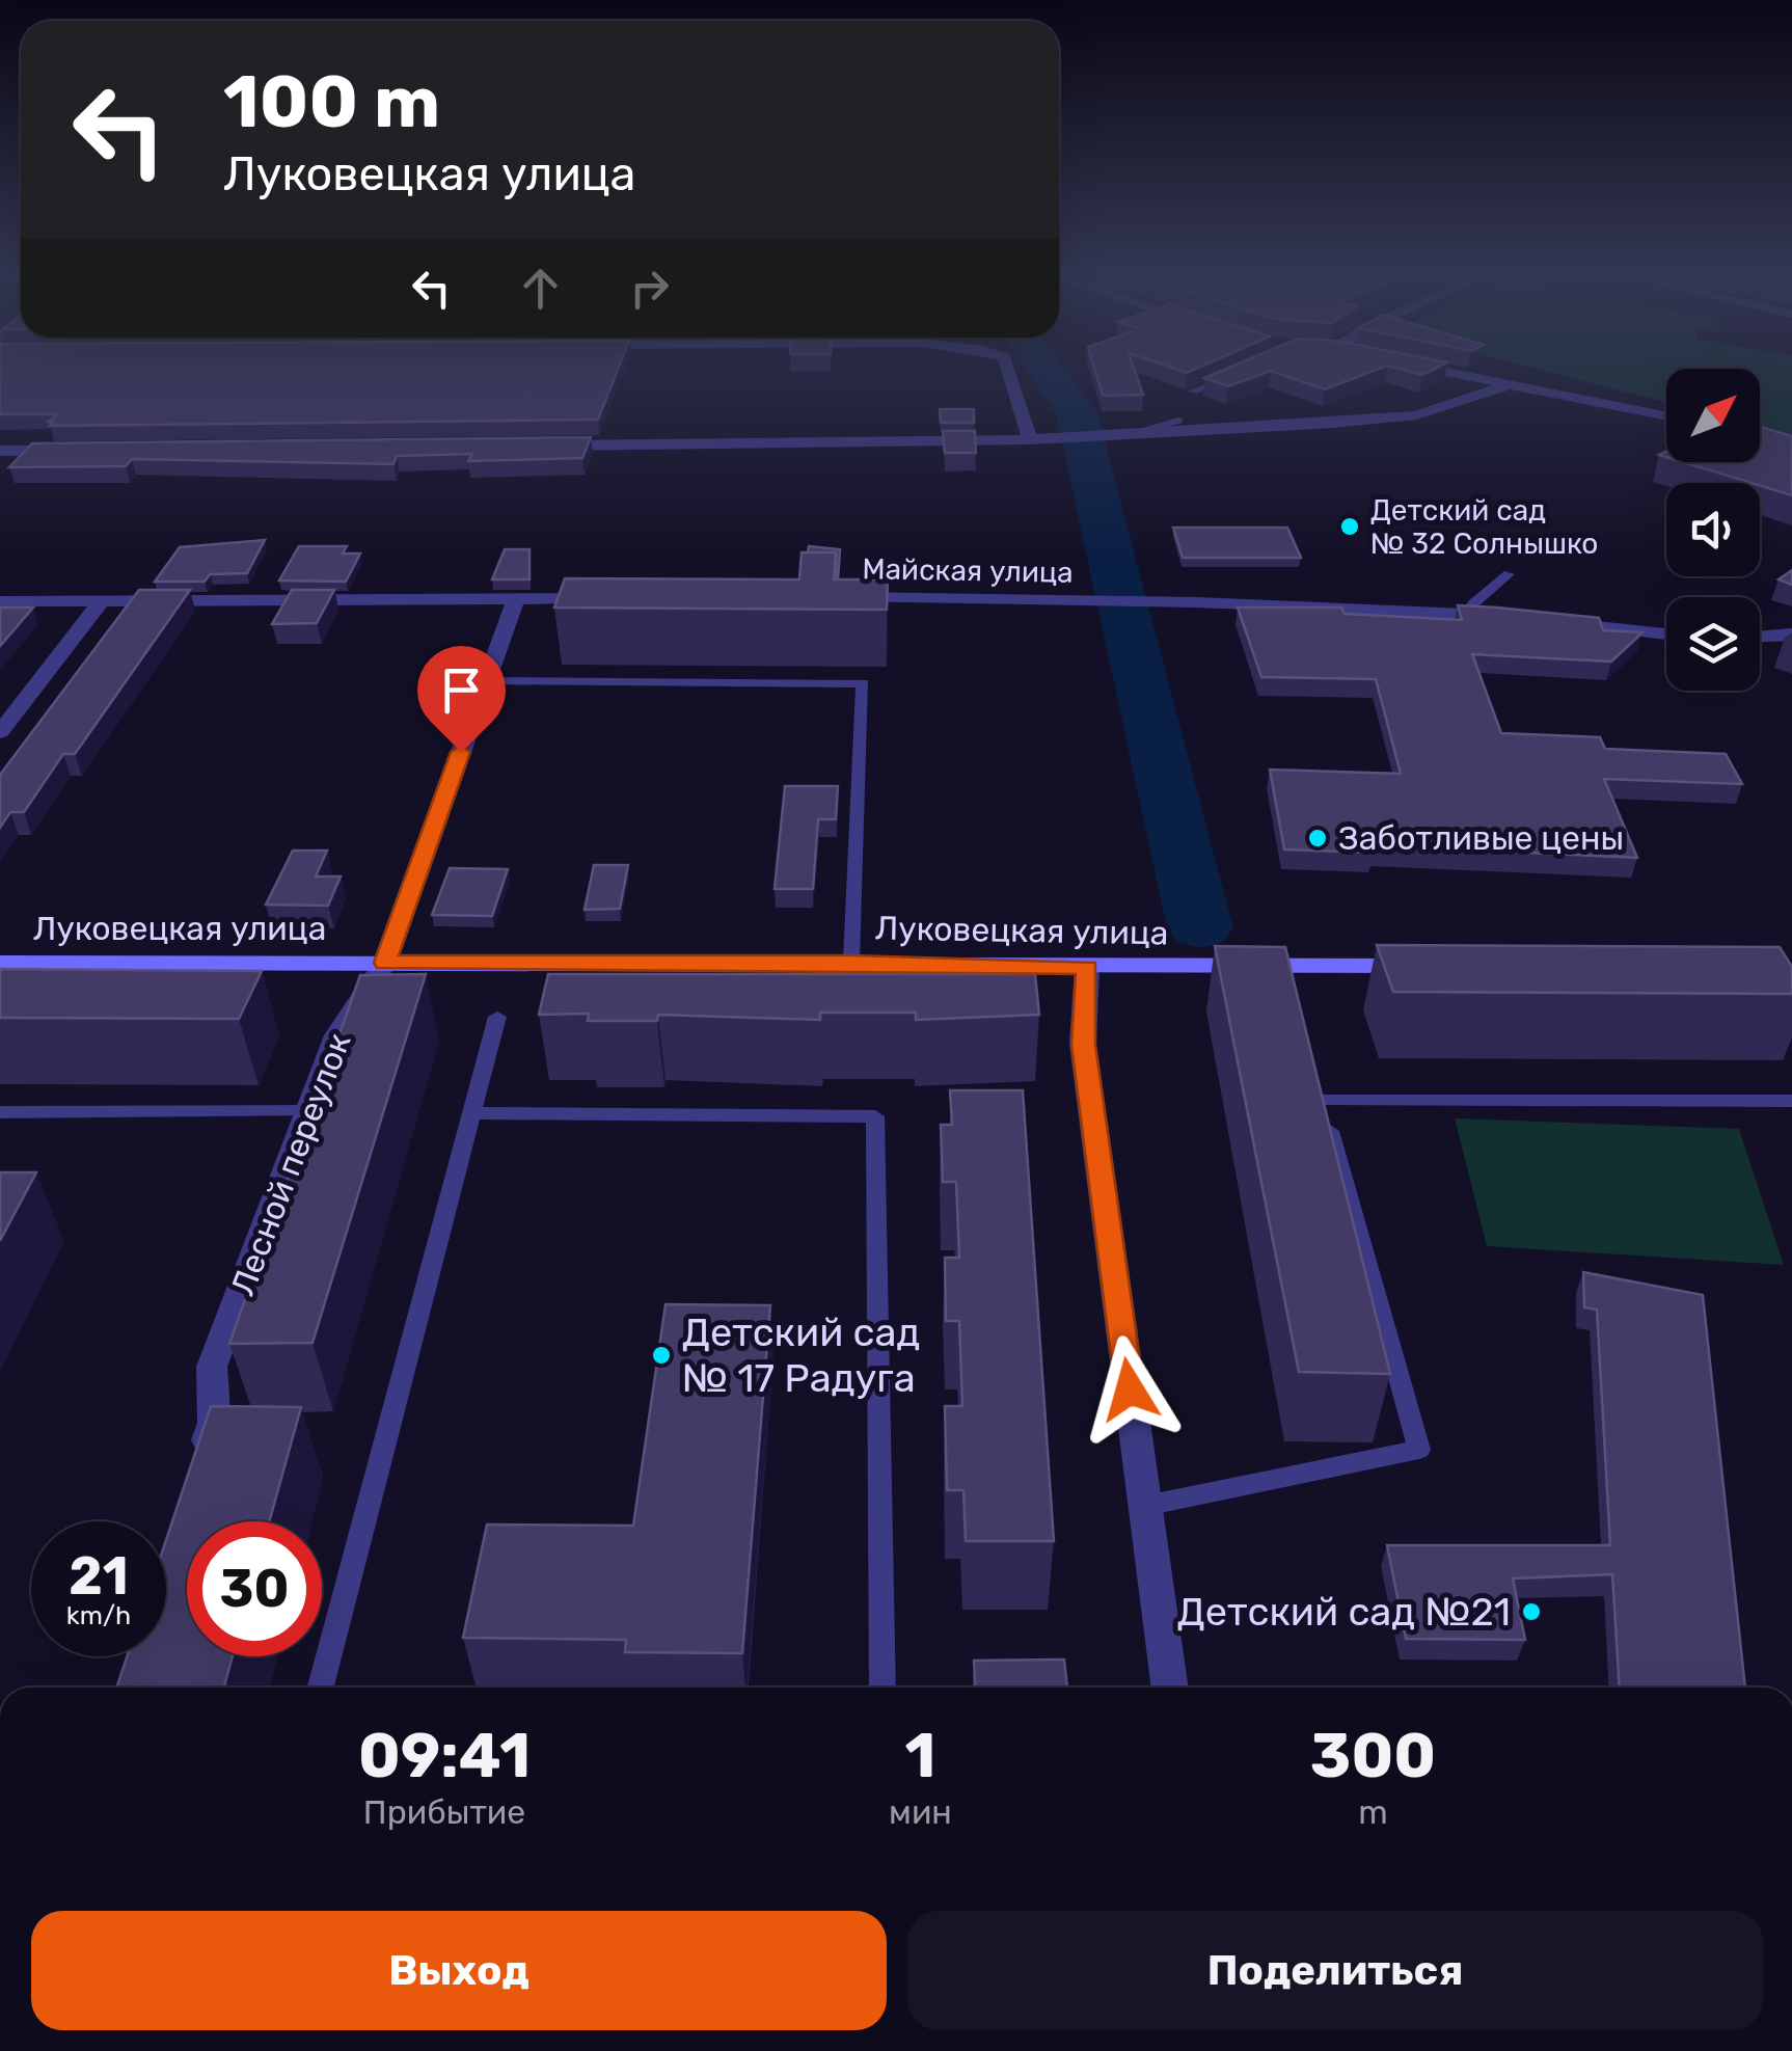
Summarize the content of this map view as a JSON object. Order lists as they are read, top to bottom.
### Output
{
  "streets": {
    "street": ["Майская улица", "Луковецкая улица", "Лесной переулок"]
  },
  "crossings": [
    ["Луковецкая улица", "Лесной переулок"]
  ],
  "places": [
    "Детский сад № 32 Солнышко",
    "Заботливые цены",
    "Детский сад № 17 Радуга",
    "Детский сад №21"
  ],
  "north": "top right",
  "page": {
    "turn": ["100 m", "Луковецкая улица"],
    "speed": "21 km/h",
    "limit": "30",
    "eta": [
      "09:41",
      "Прибытие",
      "1",
      "мин",
      "300",
      "m"
    ],
    "buttons": ["Выход", "Поделиться"]
  }
}
